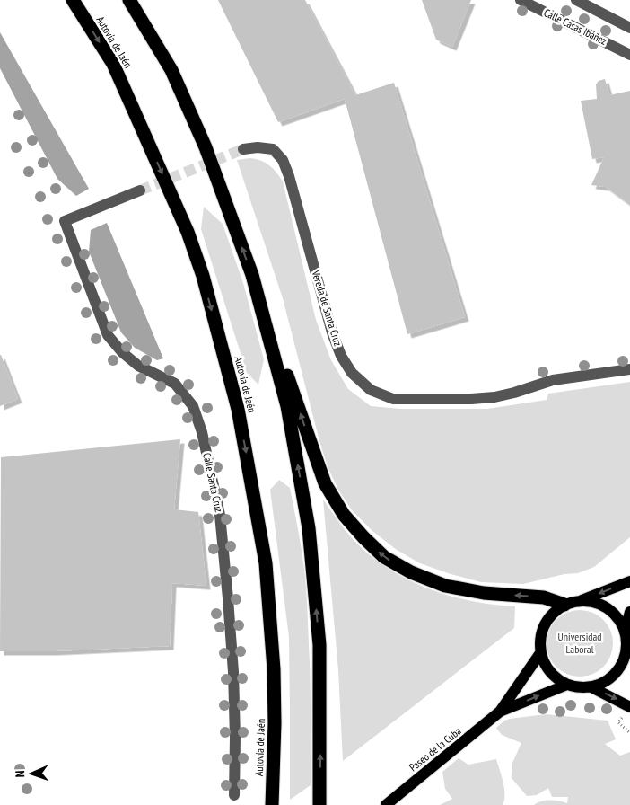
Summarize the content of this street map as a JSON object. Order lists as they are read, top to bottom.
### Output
{
  "streets": {
    "highway": ["Autovía de Jaén"],
    "main road": ["Paseo de la Cuba"],
    "street": ["Calle Casas Ibáñez", "Vereda de Santa Cruz", "Calle Santa Cruz"]
  },
  "parks": ["Universidad Laboral"],
  "north": "left"
}
